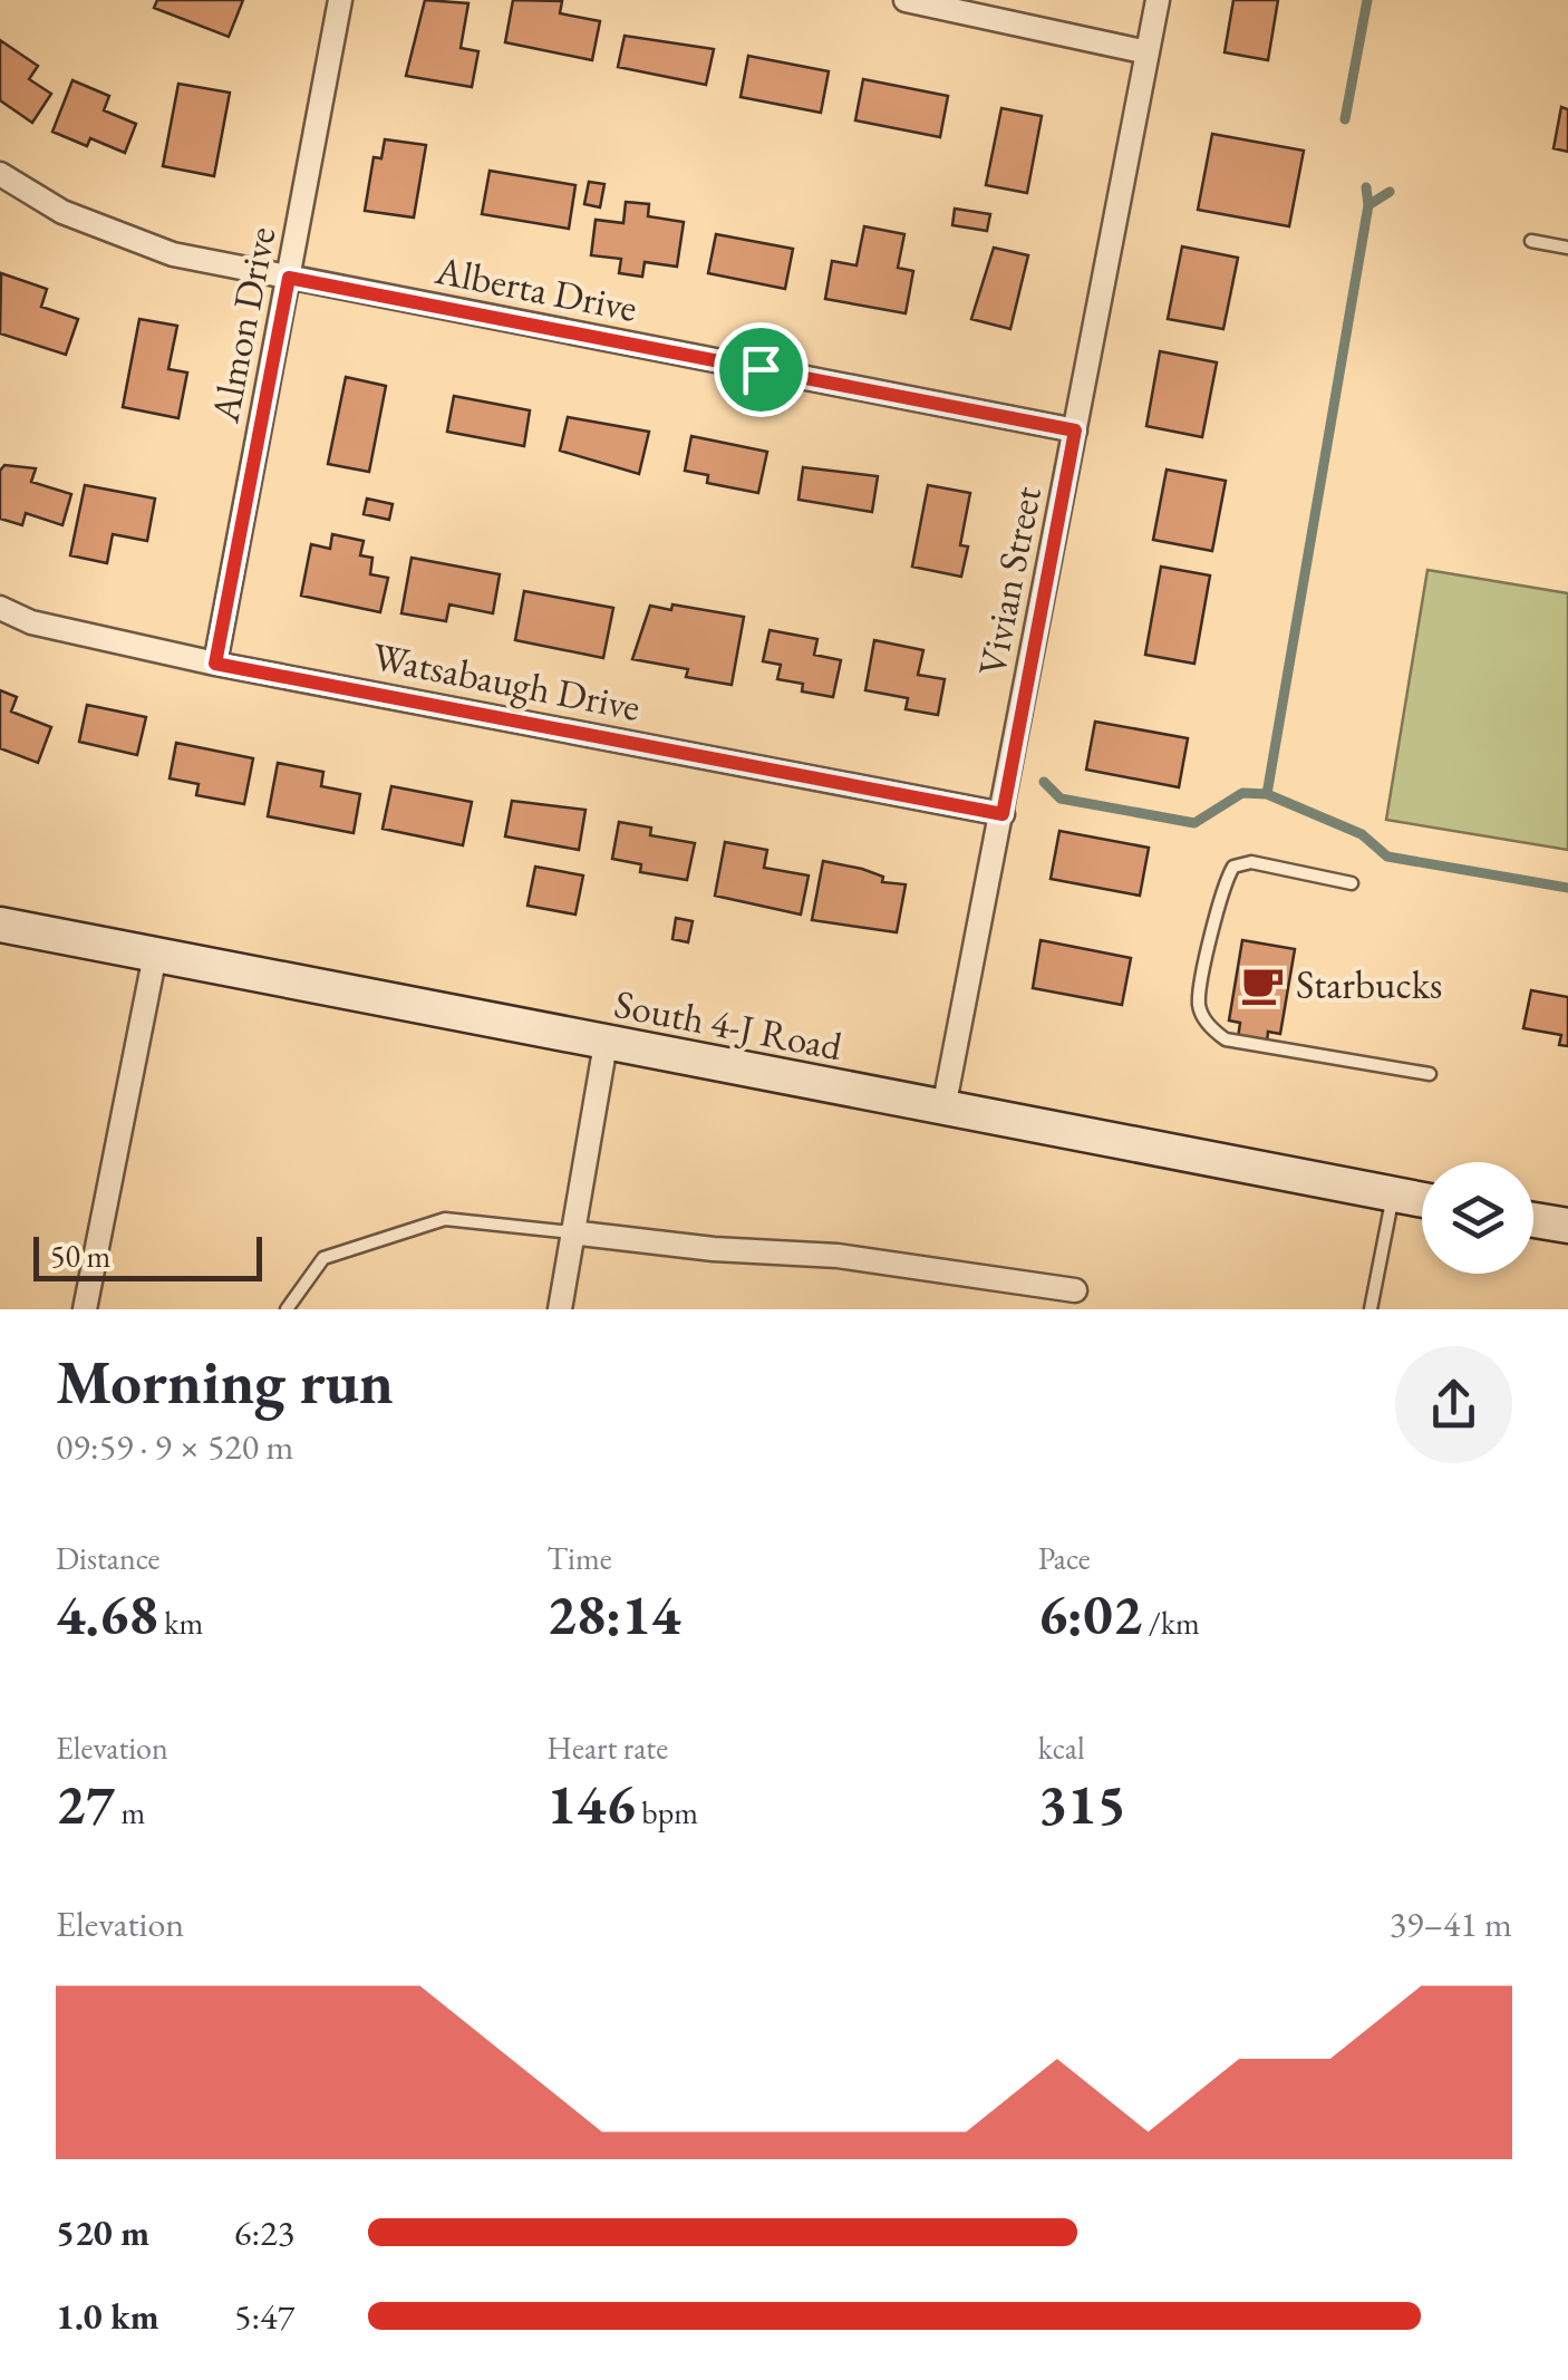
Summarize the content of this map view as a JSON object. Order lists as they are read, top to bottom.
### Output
{
  "streets": {
    "main road": ["South 4-J Road"],
    "street": [
      "Alberta Drive",
      "Almon Drive",
      "Vivian Street",
      "Watsabaugh Drive"
    ]
  },
  "crossings": [
    ["Alberta Drive", "Almon Drive"],
    ["Alberta Drive", "Vivian Street"],
    ["Almon Drive", "Watsabaugh Drive"],
    ["Vivian Street", "Watsabaugh Drive"],
    ["Vivian Street", "South 4-J Road"]
  ],
  "places": {
    "cafe": ["Starbucks"]
  },
  "scale_bar": "50 m",
  "page": {
    "scale": "50 m",
    "heading": ["Morning run", "09:59 · 9 × 520 m"],
    "stats": [
      ["Distance", "4.68 km"],
      ["Time", "28:14"],
      ["Pace", "6:02 /km"],
      ["Elevation", "27 m"],
      ["Heart rate", "146 bpm"],
      ["kcal", "315"]
    ],
    "chart": ["Elevation", "39–41 m"],
    "list": [
      {
        "name": "520 m",
        "note": "6:23"
      },
      {
        "name": "1.0 km",
        "note": "5:47"
      }
    ]
  }
}
